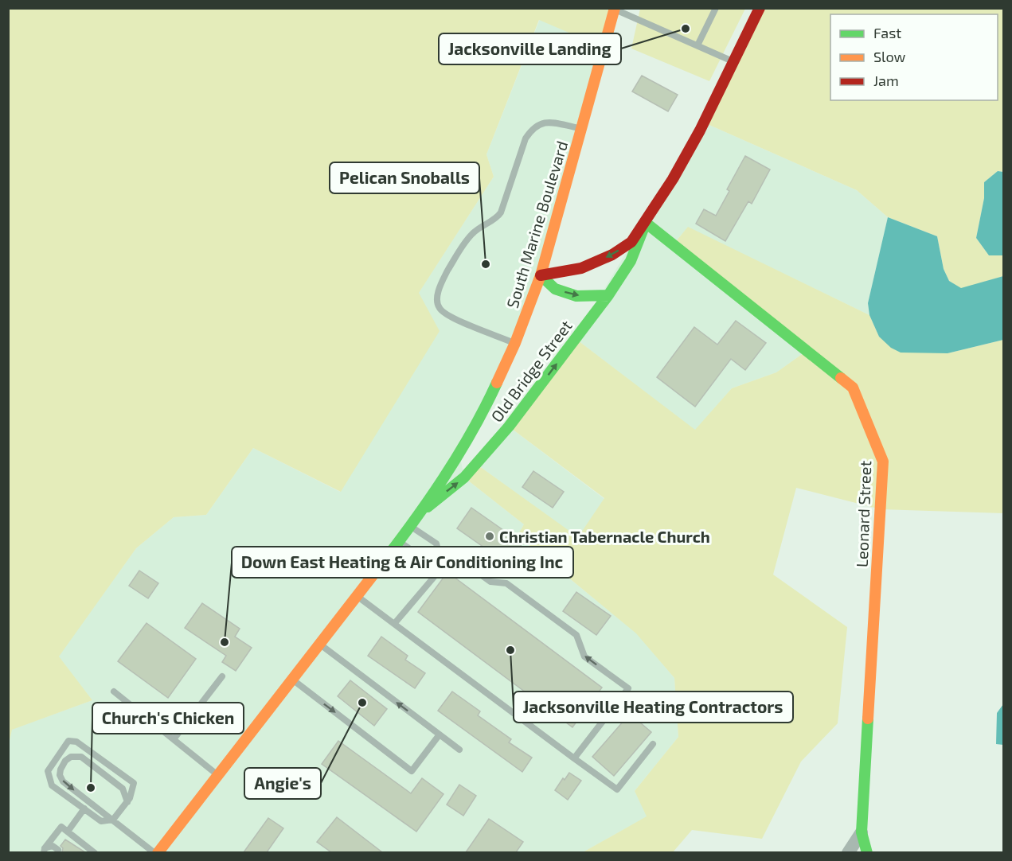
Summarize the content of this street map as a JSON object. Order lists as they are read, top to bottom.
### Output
{
  "streets": {
    "main road": ["South Marine Boulevard", "Old Bridge Street", "Leonard Street"]
  },
  "crossings": [
    ["South Marine Boulevard", "Old Bridge Street"],
    ["Old Bridge Street", "Leonard Street"]
  ],
  "places": [
    "Jacksonville Landing",
    "Pelican Snoballs",
    "Christian Tabernacle Church",
    "Down East Heating & Air Conditioning Inc",
    "Jacksonville Heating Contractors",
    "Angie's",
    "Church's Chicken"
  ],
  "legend": ["Fast", "Slow", "Jam"]
}
